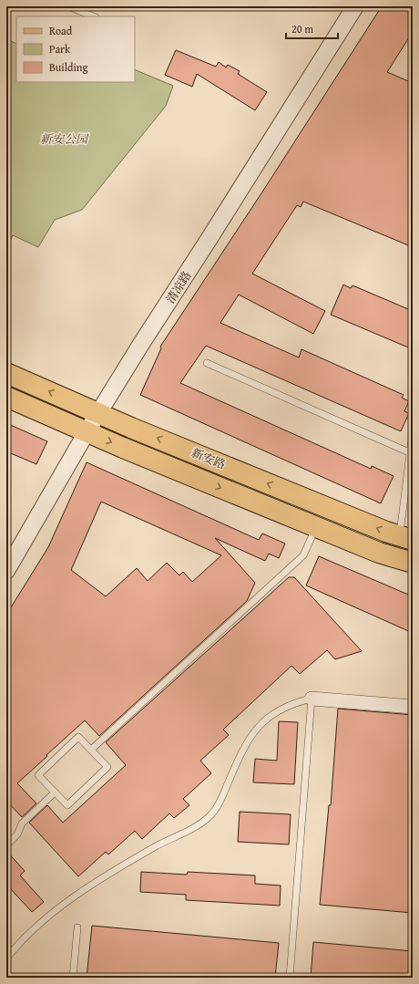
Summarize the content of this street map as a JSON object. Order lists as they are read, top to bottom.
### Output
{
  "streets": {
    "main road": ["新安路"],
    "street": ["清凉路"]
  },
  "crossings": [
    ["清凉路", "新安路"]
  ],
  "parks": ["新安公园"],
  "legend": ["Road", "Park", "Building"],
  "scale_bar": "20 m"
}
